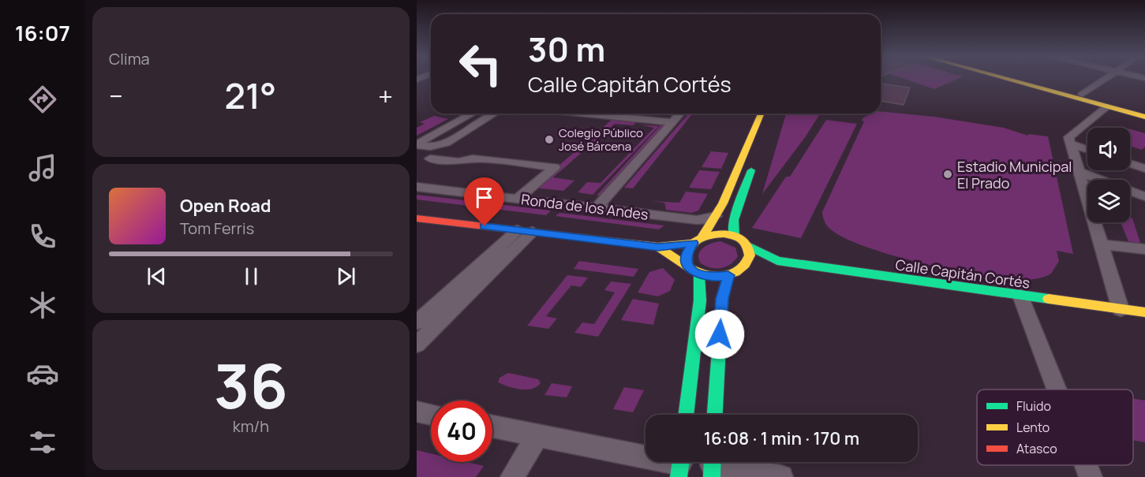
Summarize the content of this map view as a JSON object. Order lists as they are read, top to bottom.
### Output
{
  "streets": {
    "main road": ["Calle Capitán Cortés"],
    "street": ["Ronda de los Andes"]
  },
  "crossings": [
    ["Ronda de los Andes", "Calle Capitán Cortés"]
  ],
  "places": ["Colegio Público José Bárcena", "Estadio Municipal El Prado"],
  "legend": ["Fluido", "Lento", "Atasco"],
  "page": {
    "tabs": "16:07",
    "tile": [
      "Clima",
      ["36", "km/h"]
    ],
    "turn": ["30 m", "Calle Capitán Cortés"],
    "heat": ["−", "21°", "+"],
    "song": ["Open Road", "Tom Ferris"],
    "limit": "40",
    "trip": "16:08 · 1 min · 170 m"
  }
}
